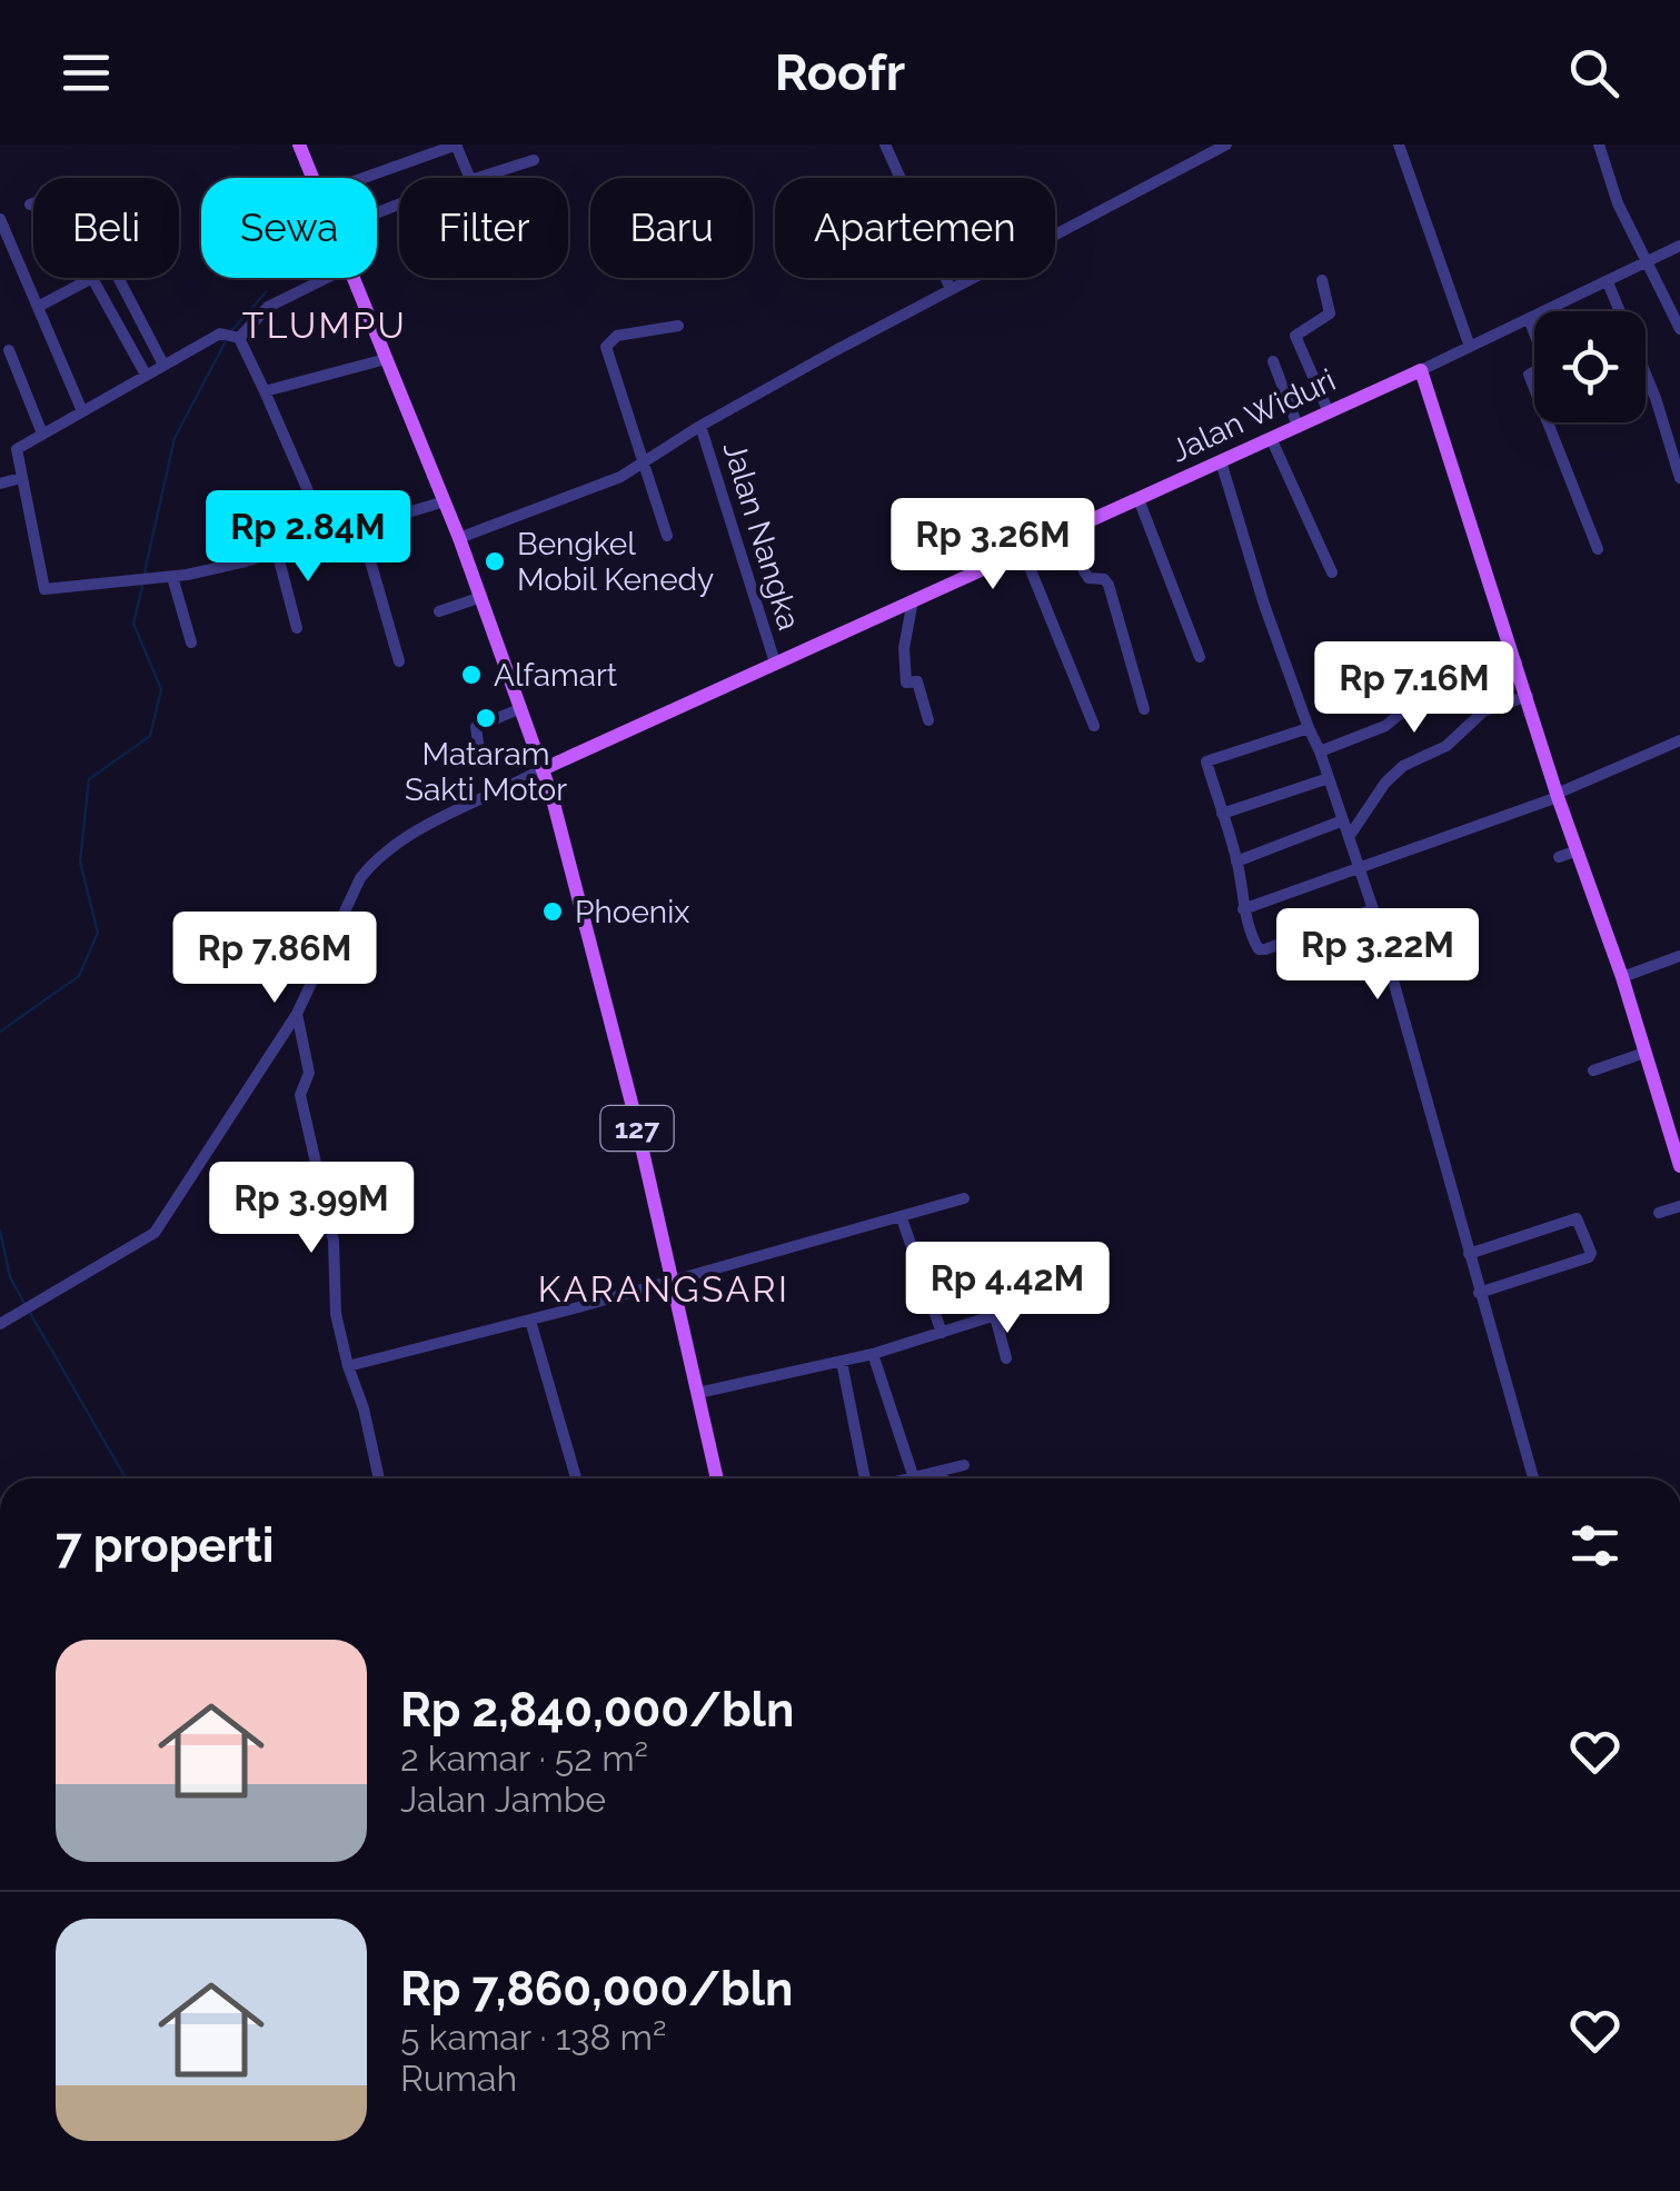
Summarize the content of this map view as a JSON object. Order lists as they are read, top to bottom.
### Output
{
  "streets": {
    "main road": ["Jalan Widuri", "127"],
    "street": ["Jalan Nangka"]
  },
  "crossings": [
    ["Jalan Widuri", "Jalan Nangka"],
    ["Jalan Widuri", "127"]
  ],
  "districts": ["TLUMPU", "KARANGSARI"],
  "places": [
    "Bengkel Mobil Kenedy",
    "Alfamart",
    "Mataram Sakti Motor",
    "Phoenix"
  ],
  "page": {
    "header": "Roofr",
    "chip": [
      "Beli",
      "Sewa",
      "Filter",
      "Baru",
      "Apartemen"
    ],
    "price": [
      "Rp 2.84M",
      "Rp 3.26M",
      "Rp 7.16M",
      "Rp 3.22M",
      "Rp 7.86M",
      "Rp 3.99M",
      "Rp 4.42M"
    ],
    "heading": "7 properti",
    "list": [
      {
        "name": "Rp 2,840,000/bln",
        "note": "2 kamar · 52 m² · Jalan Jambe"
      },
      {
        "name": "Rp 7,860,000/bln",
        "note": "5 kamar · 138 m² · Rumah"
      }
    ]
  }
}
